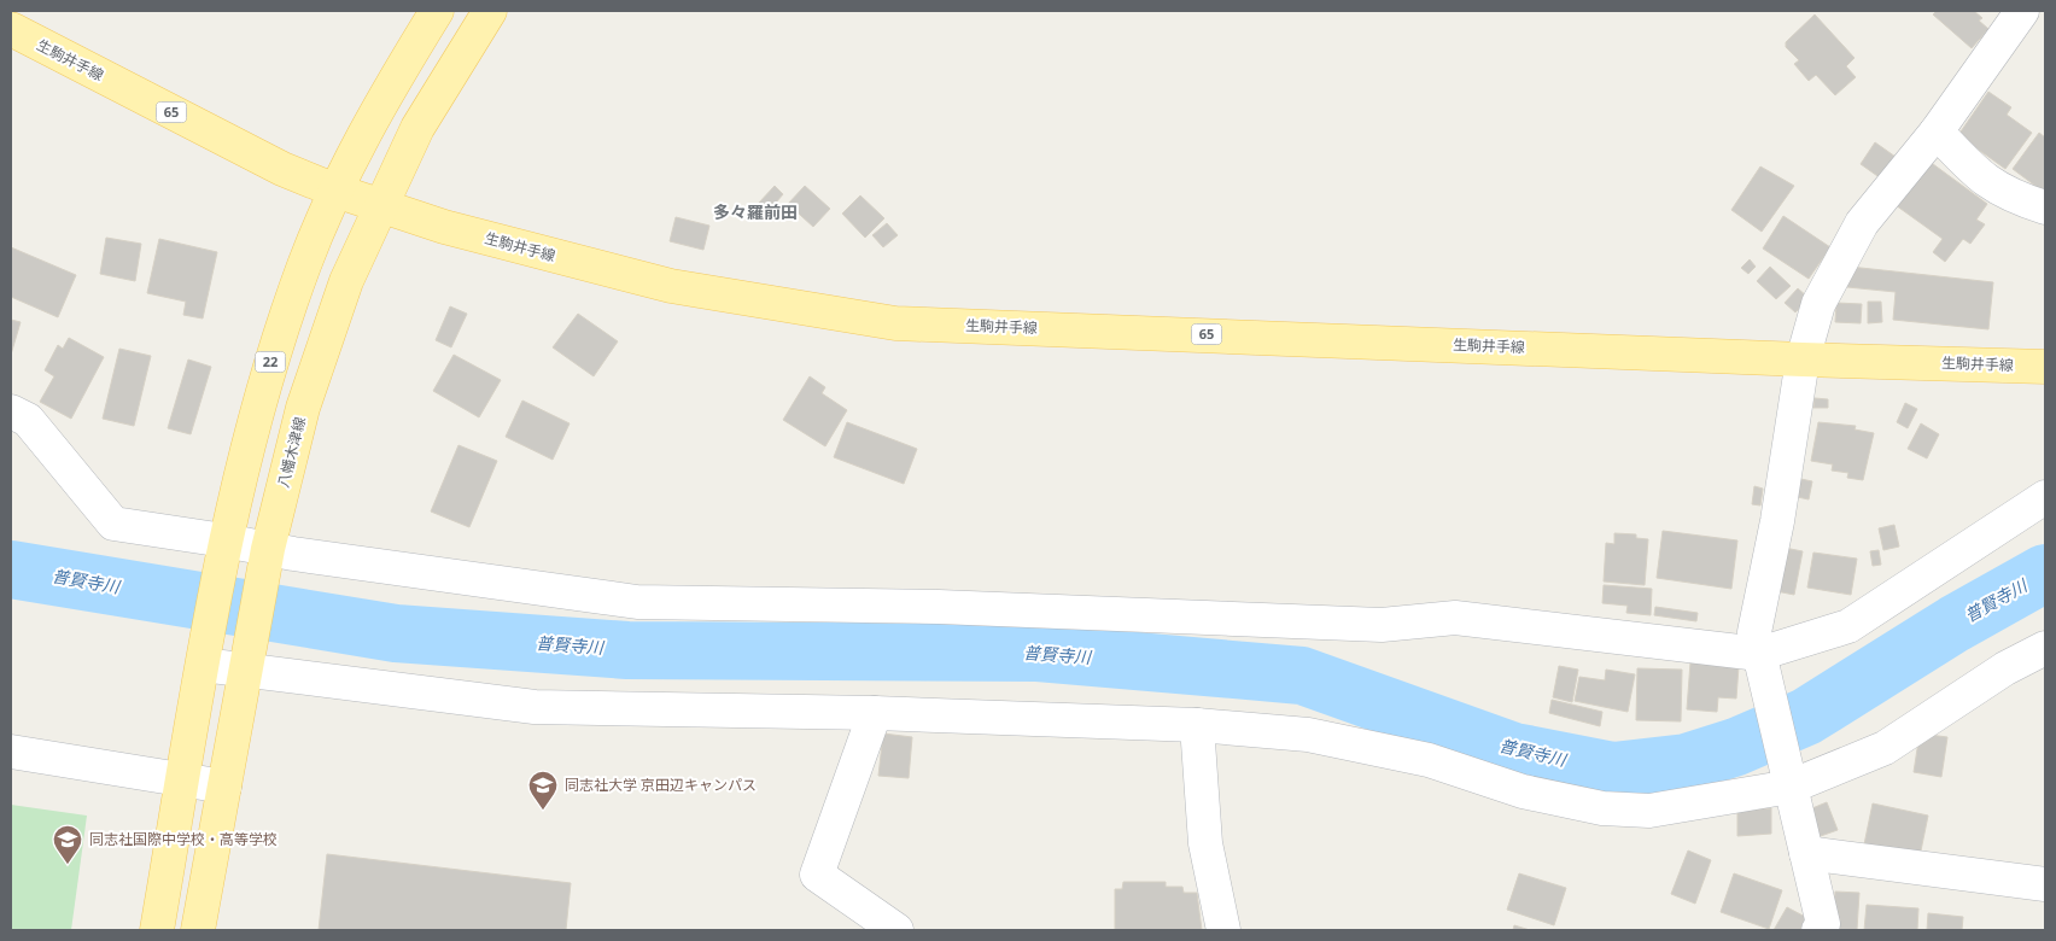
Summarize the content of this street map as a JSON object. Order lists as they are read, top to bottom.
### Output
{
  "streets": {
    "main road": [
      "生駒井手線",
      "65",
      "22",
      "八幡木津線"
    ]
  },
  "crossings": [
    ["生駒井手線", "22"],
    ["生駒井手線", "八幡木津線"]
  ],
  "districts": ["多々羅前田"],
  "water": ["普賢寺川"],
  "places": {
    "school or university": ["同志社大学 京田辺キャンパス", "同志社国際中学校・高等学校"]
  }
}
